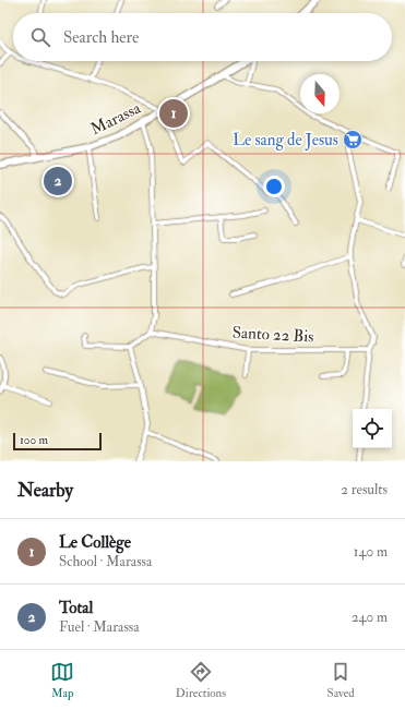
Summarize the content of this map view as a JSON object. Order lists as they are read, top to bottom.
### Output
{
  "streets": {
    "main road": ["Marassa"],
    "street": ["Santo 22 Bis"]
  },
  "places": {
    "supermarket": ["Le sang de Jesus"]
  },
  "scale_bar": "100 m",
  "north": "bottom",
  "page": {
    "search": "Search here",
    "pins": ["1", "2"],
    "scale": "100 m",
    "heading": ["Nearby", "2 results"],
    "list": [
      {
        "mark": "1",
        "name": "Le Collège",
        "note": "School · Marassa",
        "value": "140 m"
      },
      {
        "mark": "2",
        "name": "Total",
        "note": "Fuel · Marassa",
        "value": "240 m"
      }
    ],
    "nav": ["Map", "Directions", "Saved"]
  }
}
